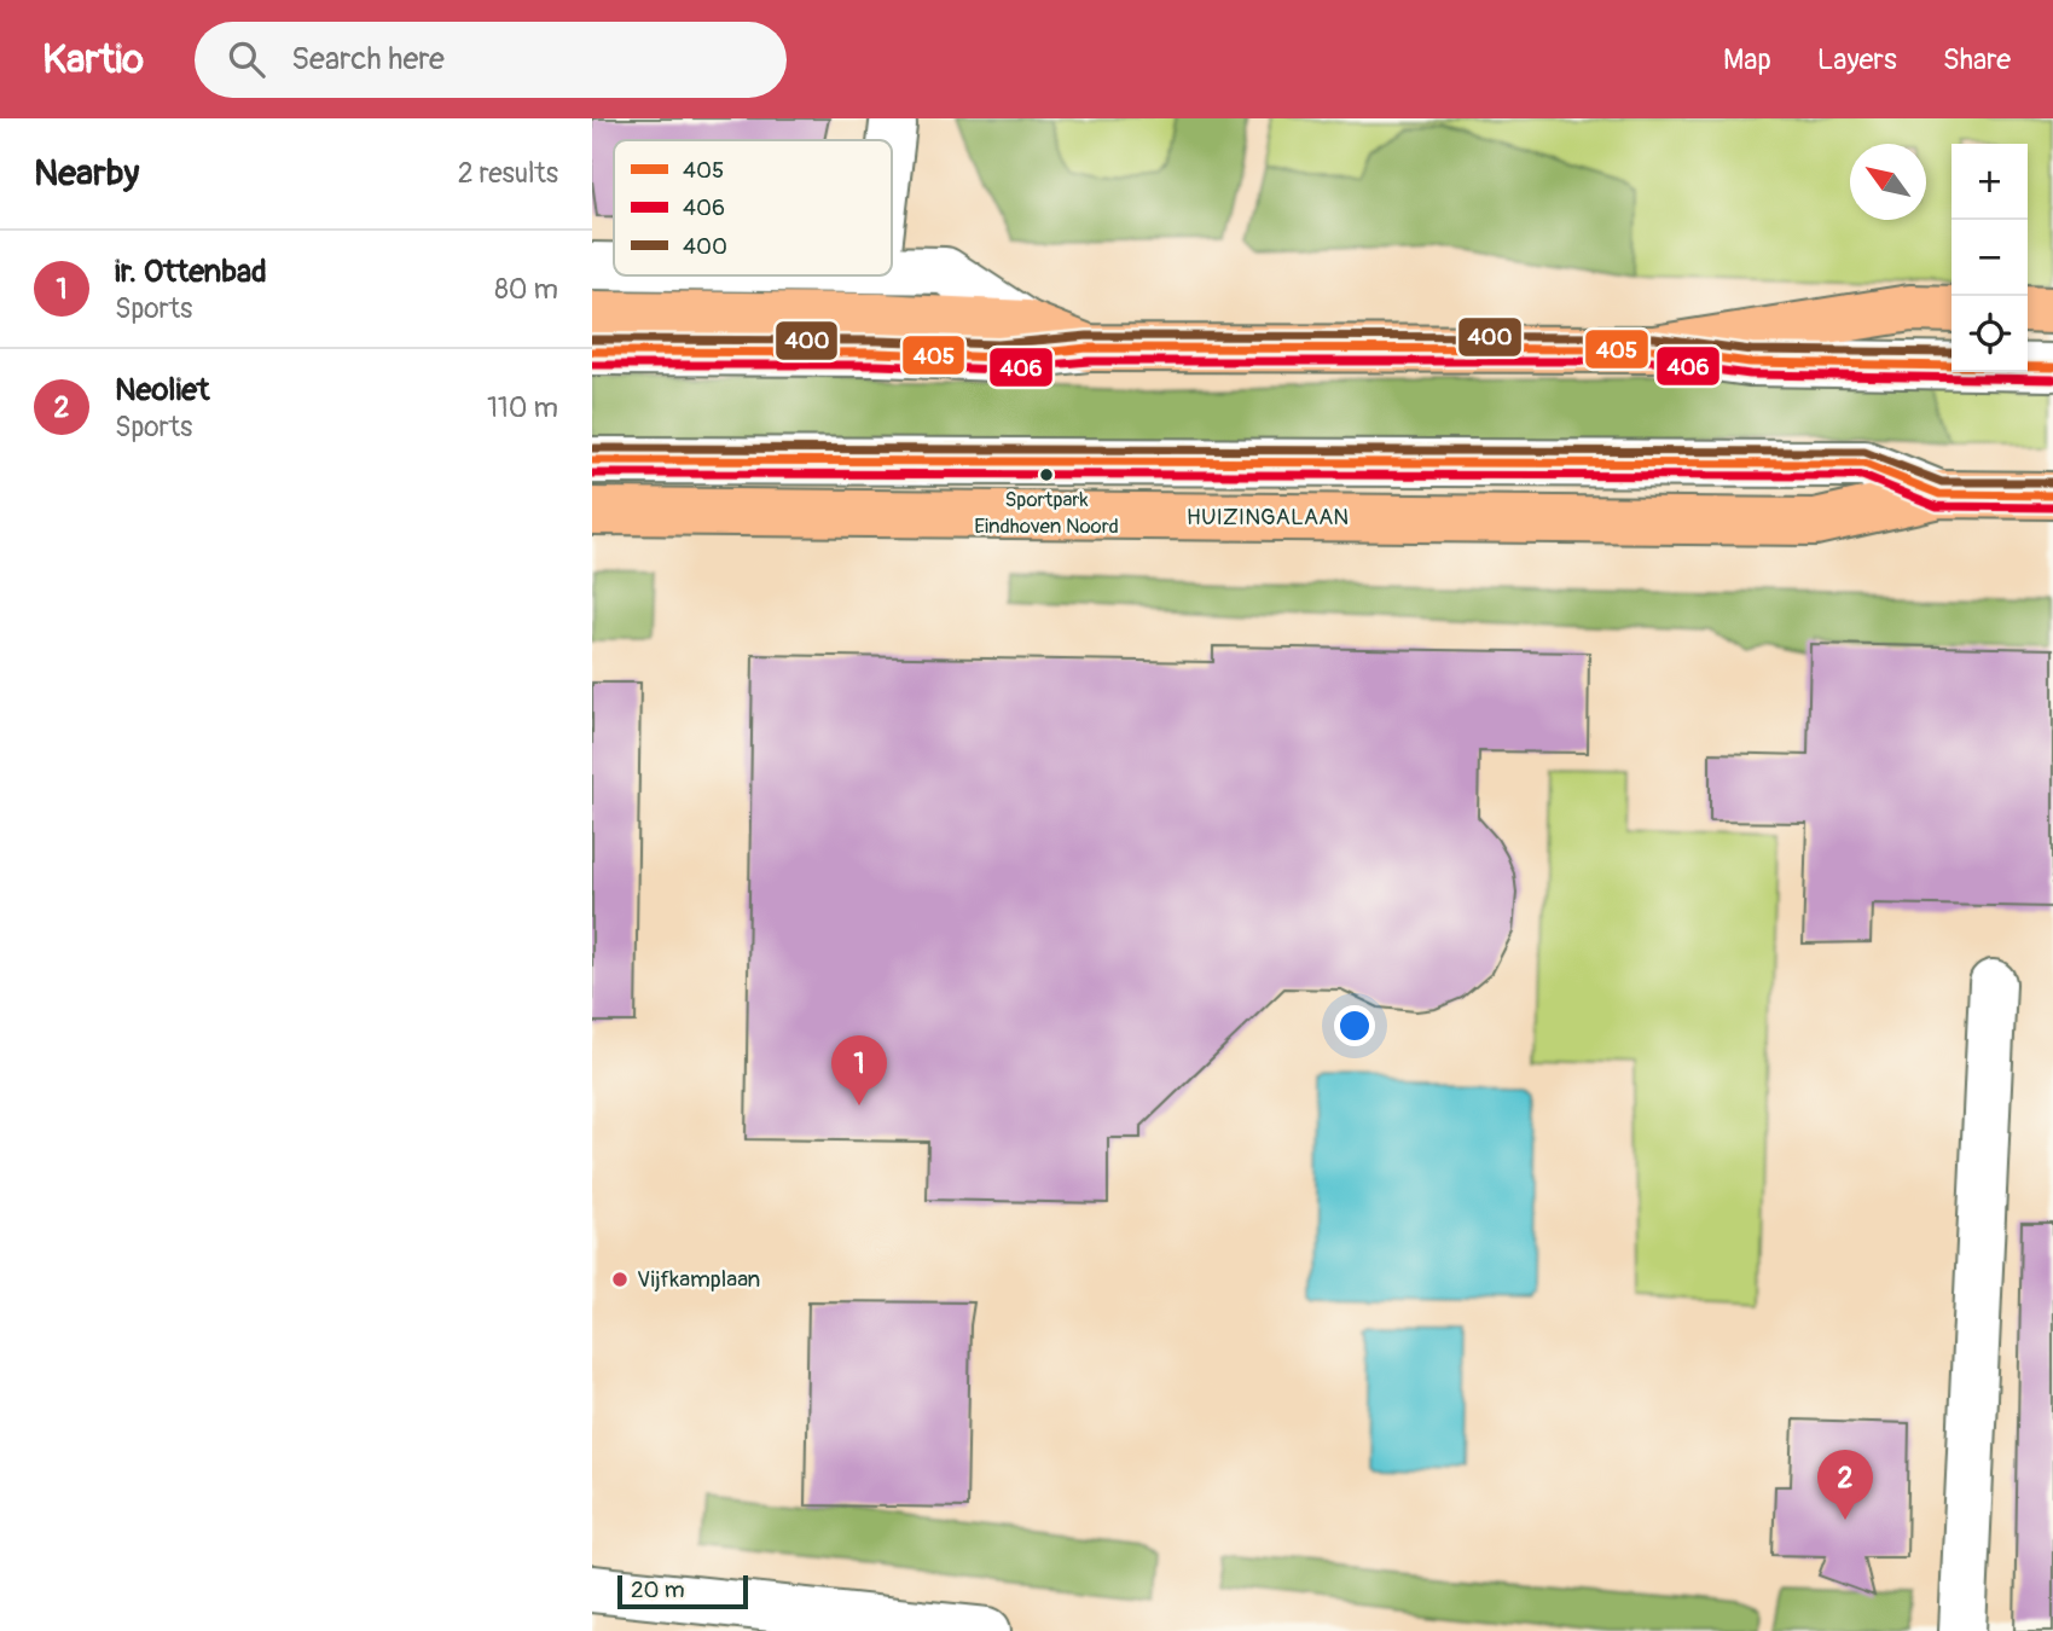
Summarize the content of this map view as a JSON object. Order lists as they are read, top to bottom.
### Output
{
  "streets": {
    "main road": ["HUIZINGALAAN"]
  },
  "places": ["Sportpark Eindhoven Noord", "Vijfkamplaan"],
  "lines": ["transit line 400", "transit line 405", "transit line 406"],
  "legend": ["405", "406", "400"],
  "scale_bar": "20 m",
  "north": "top left",
  "page": {
    "header": "Kartio",
    "search": "Search here",
    "nav": ["Map", "Layers", "Share"],
    "heading": ["Nearby", "2 results"],
    "map_buttons": ["+", "−"],
    "list": [
      {
        "mark": "1",
        "name": "ir. Ottenbad",
        "note": "Sports",
        "value": "80 m"
      },
      {
        "mark": "2",
        "name": "Neoliet",
        "note": "Sports",
        "value": "110 m"
      }
    ],
    "pins": ["1", "2"],
    "scale": "20 m"
  }
}
